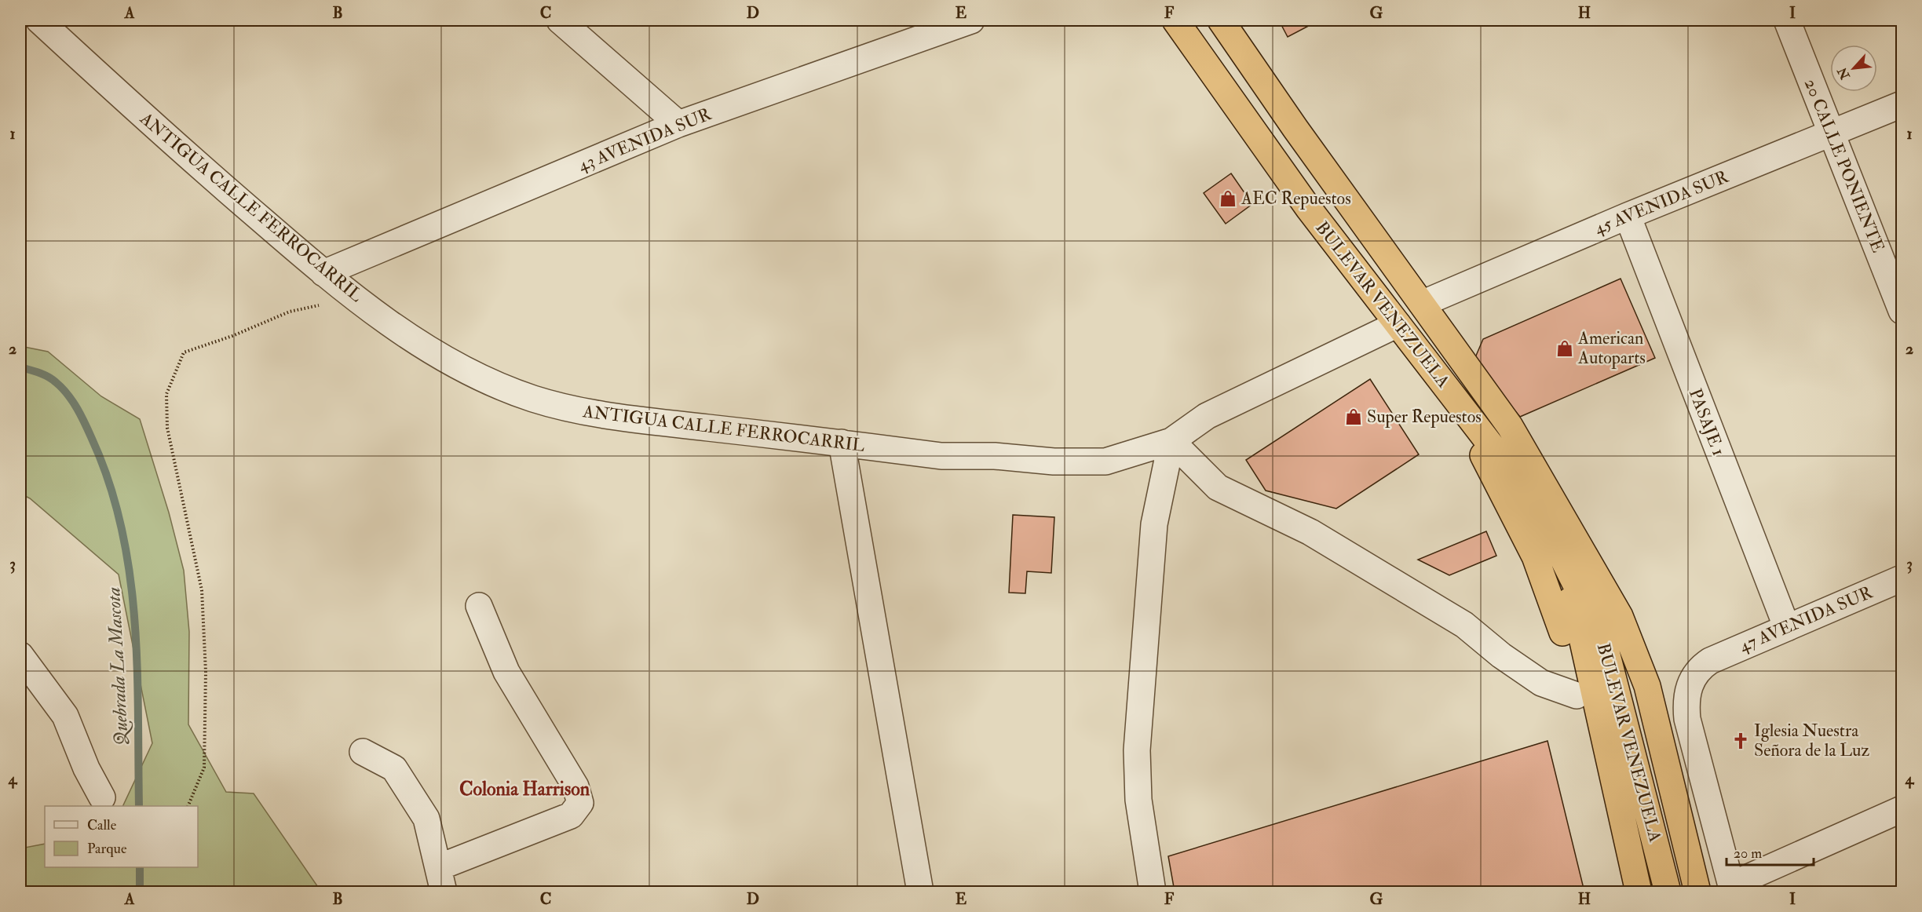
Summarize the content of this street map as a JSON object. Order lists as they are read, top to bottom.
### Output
{
  "streets": {
    "highway": ["BULEVAR VENEZUELA"],
    "street": [
      "43 AVENIDA SUR",
      "20 CALLE PONIENTE",
      "45 AVENIDA SUR",
      "ANTIGUA CALLE FERROCARRIL",
      "PASAJE 1",
      "47 AVENIDA SUR"
    ]
  },
  "crossings": [
    ["43 AVENIDA SUR", "ANTIGUA CALLE FERROCARRIL"],
    ["20 CALLE PONIENTE", "45 AVENIDA SUR"],
    ["45 AVENIDA SUR", "BULEVAR VENEZUELA"],
    ["45 AVENIDA SUR", "PASAJE 1"],
    ["ANTIGUA CALLE FERROCARRIL", "BULEVAR VENEZUELA"],
    ["PASAJE 1", "47 AVENIDA SUR"]
  ],
  "districts": ["Colonia Harrison"],
  "water": ["Quebrada La Mascota"],
  "places": {
    "shop": ["AEC Repuestos", "American Autoparts", "Super Repuestos"],
    "church": ["Iglesia Nuestra Señora de la Luz"]
  },
  "legend": ["Calle", "Parque"],
  "scale_bar": "20 m",
  "north": "bottom left",
  "grid": {
    "columns": [
      "A",
      "B",
      "C",
      "D",
      "E",
      "F",
      "G",
      "H",
      "I"
    ],
    "rows": [
      "1",
      "2",
      "3",
      "4"
    ]
  }
}
